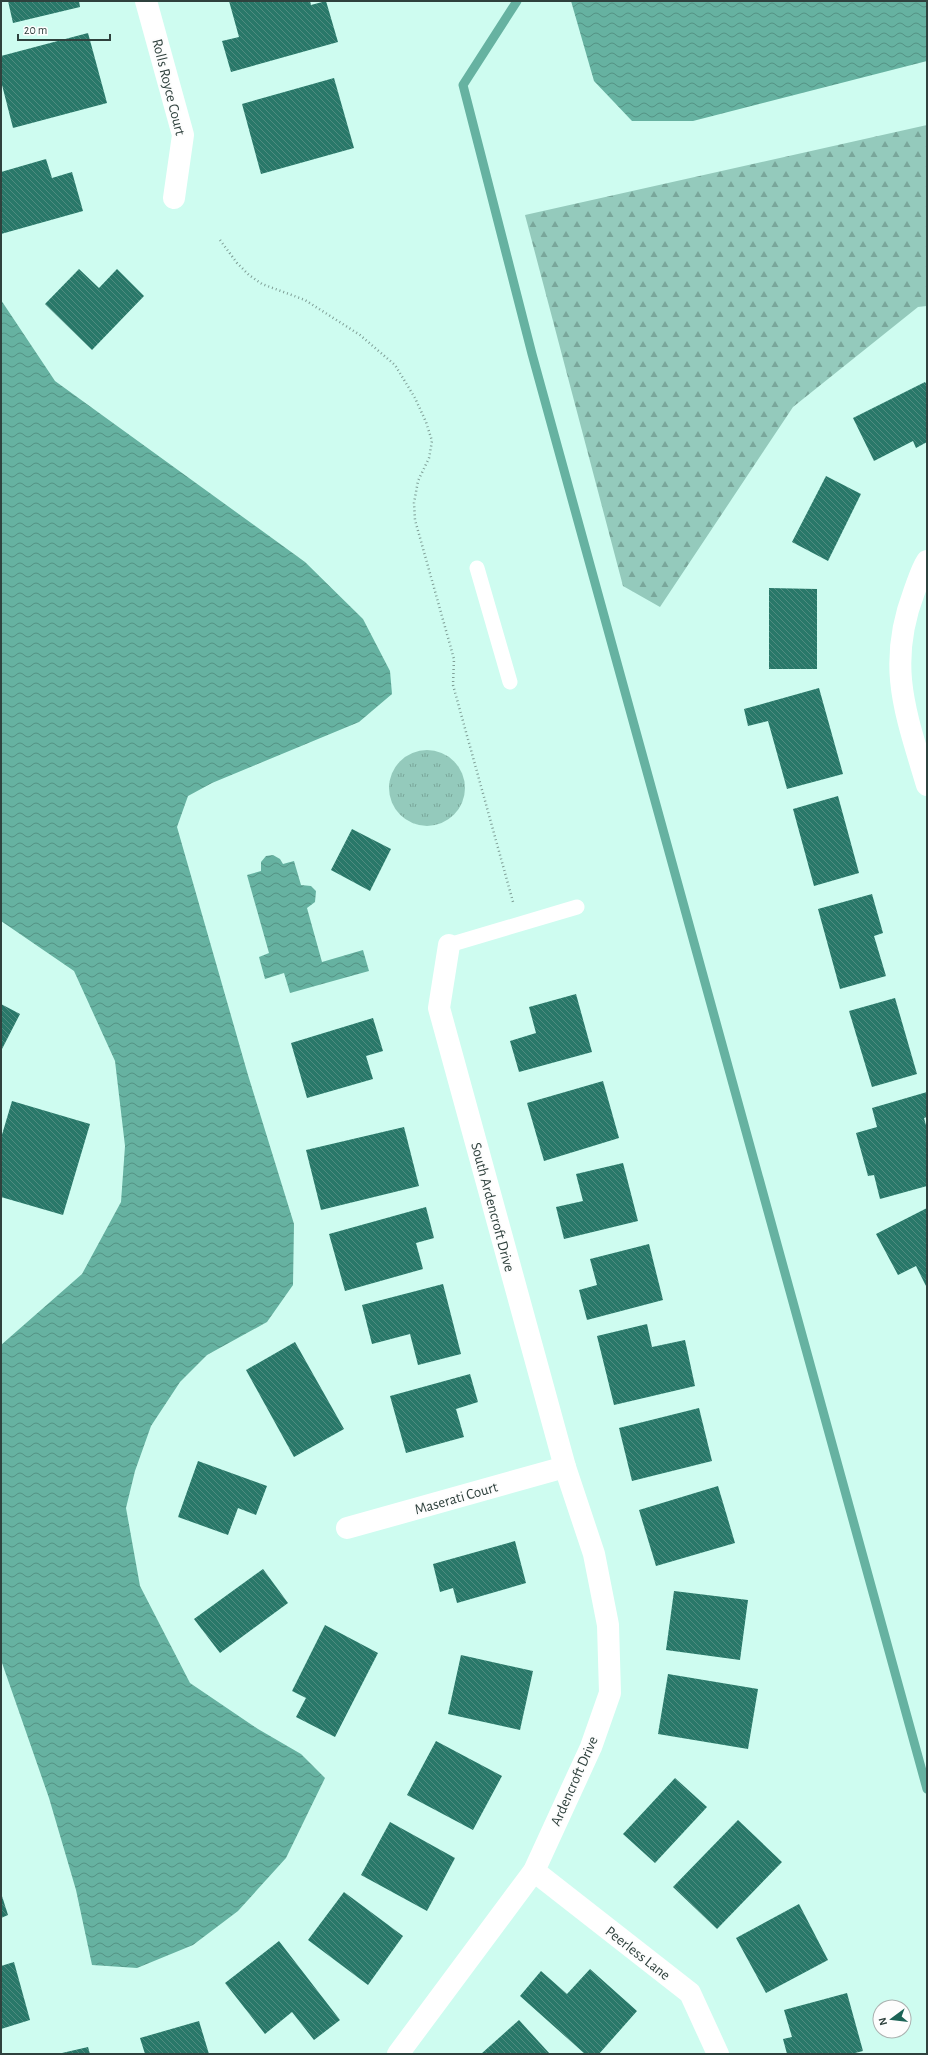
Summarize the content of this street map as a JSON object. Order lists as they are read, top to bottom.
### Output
{
  "streets": {
    "street": [
      "Rolls Royce Court",
      "South Ardencroft Drive",
      "Maserati Court",
      "Ardencroft Drive",
      "Peerless Lane"
    ]
  },
  "crossings": [
    ["South Ardencroft Drive", "Maserati Court"],
    ["South Ardencroft Drive", "Ardencroft Drive"],
    ["Maserati Court", "Ardencroft Drive"],
    ["Ardencroft Drive", "Peerless Lane"]
  ],
  "scale_bar": "20 m",
  "north": "left"
}
